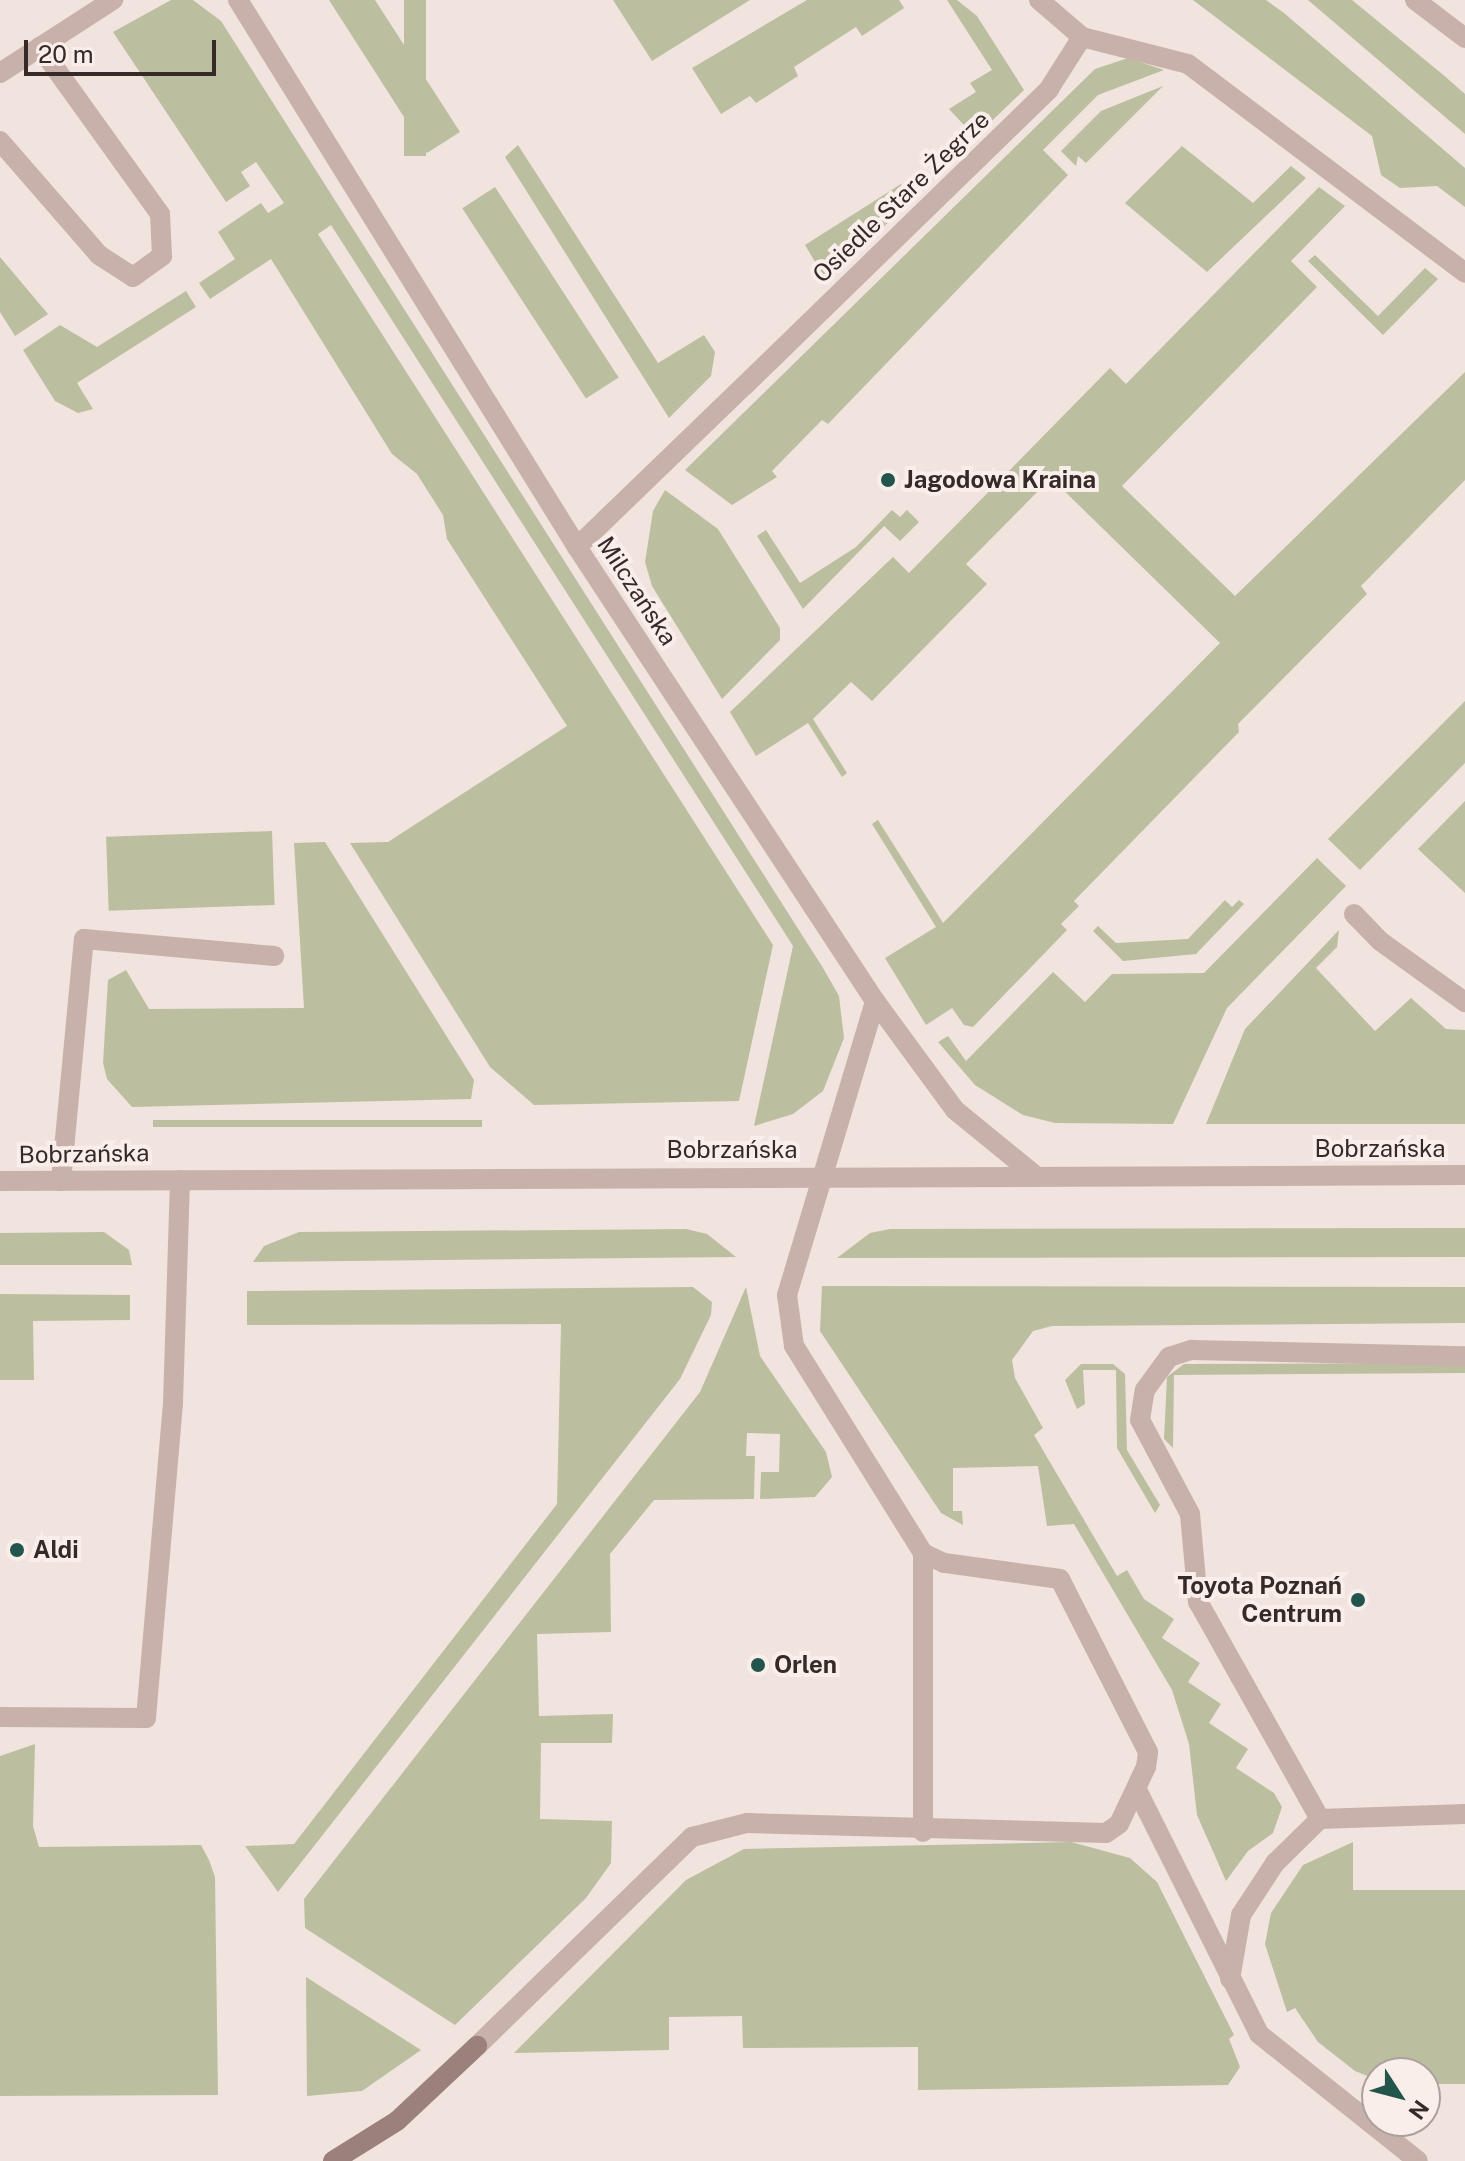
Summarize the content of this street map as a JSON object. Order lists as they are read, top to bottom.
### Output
{
  "streets": {
    "street": ["Osiedle Stare Żegrze", "Milczańska", "Bobrzańska"]
  },
  "crossings": [
    ["Osiedle Stare Żegrze", "Milczańska"],
    ["Milczańska", "Bobrzańska"]
  ],
  "places": [
    "Jagodowa Kraina",
    "Aldi",
    "Toyota Poznań Centrum",
    "Orlen"
  ],
  "scale_bar": "20 m",
  "north": "bottom right"
}
